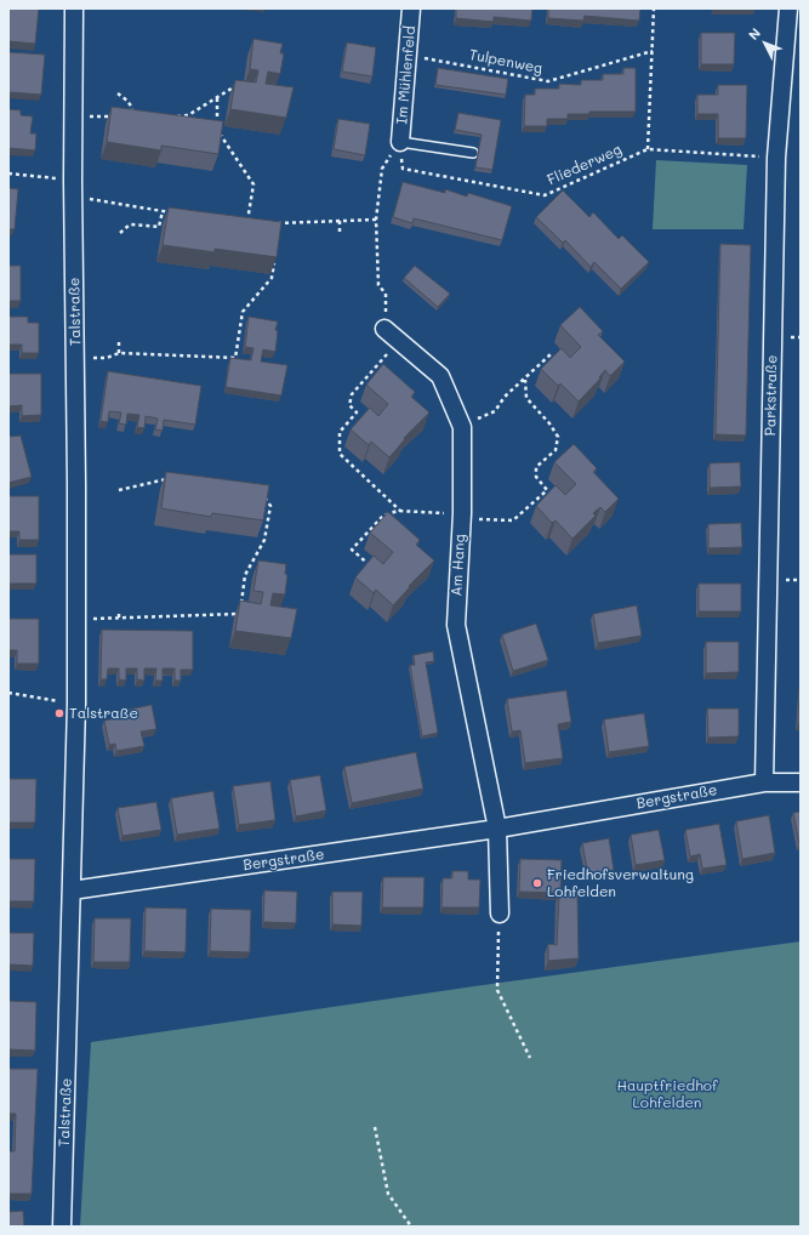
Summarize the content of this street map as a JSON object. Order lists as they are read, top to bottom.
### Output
{
  "streets": {
    "street": [
      "Im Mühlenfeld",
      "Talstraße",
      "Parkstraße",
      "Am Hang",
      "Bergstraße"
    ],
    "path": ["Tulpenweg", "Fliederweg"]
  },
  "crossings": [
    ["Tulpenweg", "Im Mühlenfeld"],
    ["Im Mühlenfeld", "Fliederweg"],
    ["Fliederweg", "Parkstraße"],
    ["Talstraße", "Bergstraße"],
    ["Parkstraße", "Bergstraße"],
    ["Am Hang", "Bergstraße"]
  ],
  "parks": ["Hauptfriedhof Lohfelden"],
  "places": ["Talstraße", "Friedhofsverwaltung Lohfelden"],
  "north": "top left"
}
